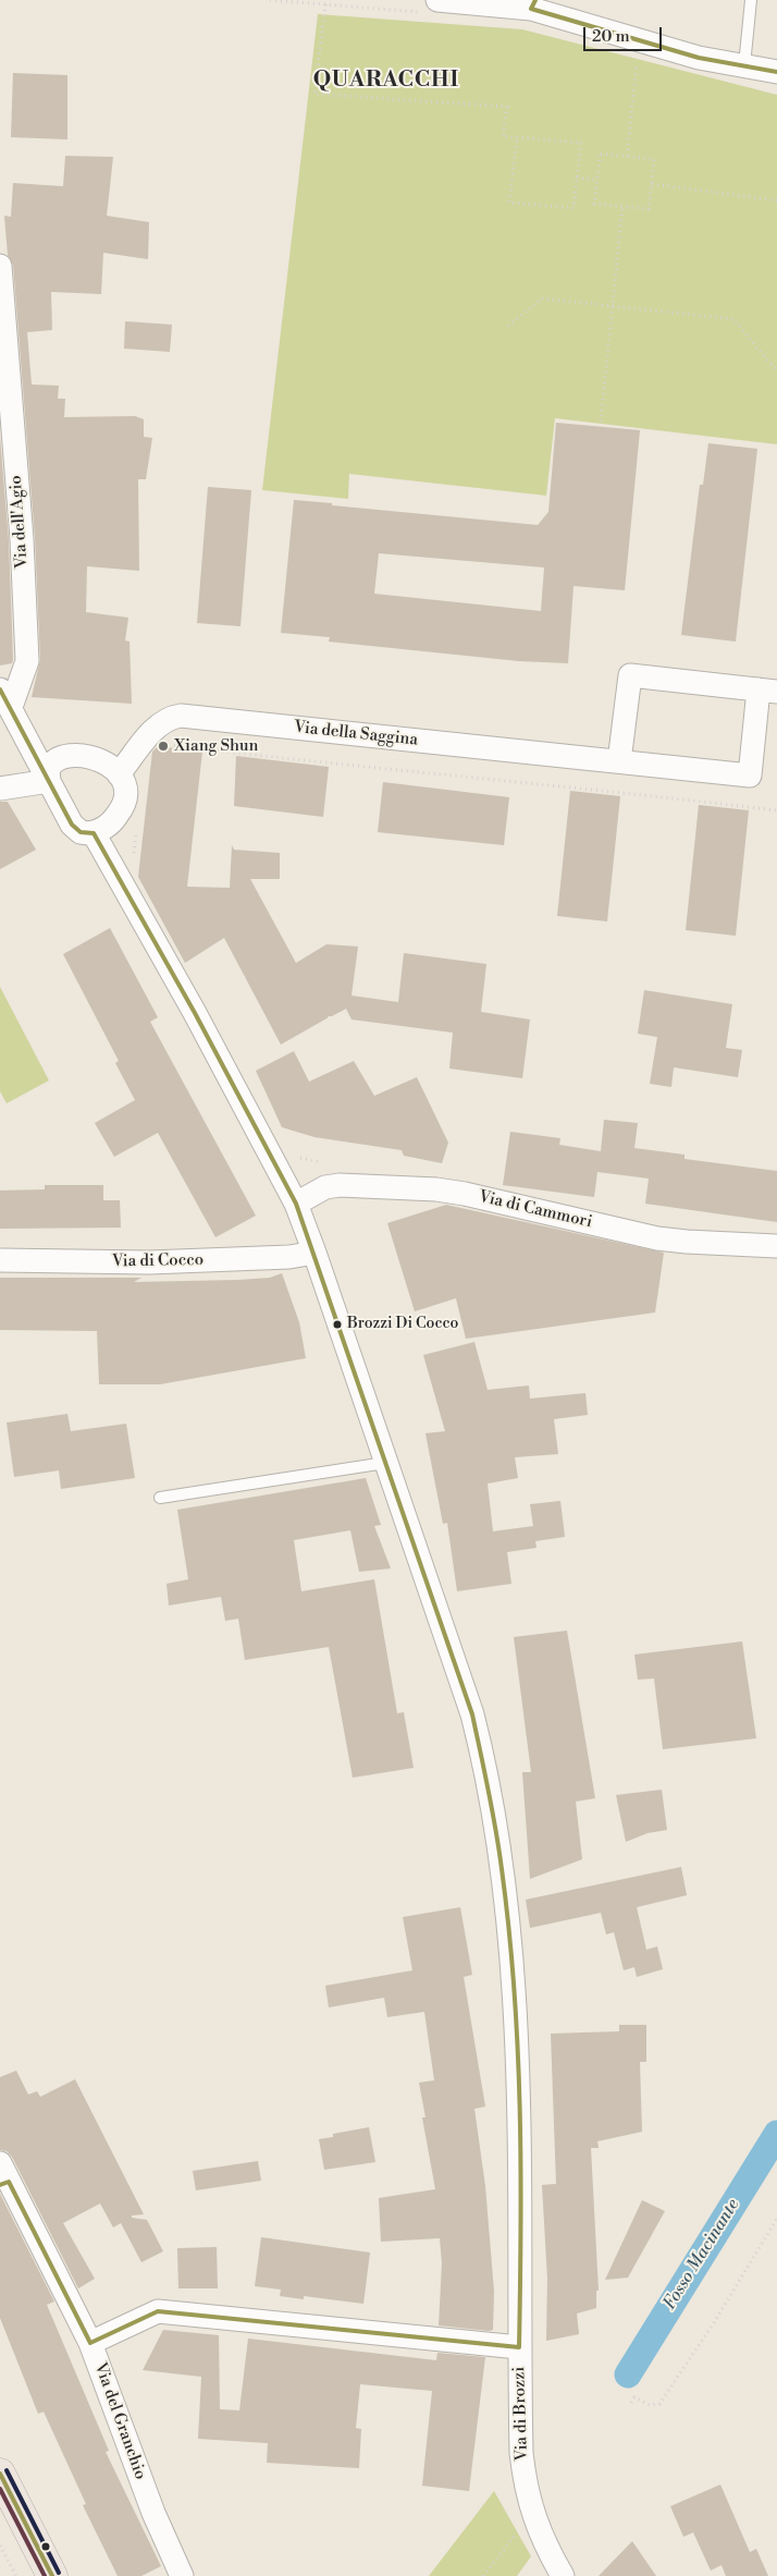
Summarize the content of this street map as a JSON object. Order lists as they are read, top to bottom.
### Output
{
  "streets": {
    "street": [
      "Via dell'Agio",
      "Via della Saggina",
      "Via di Cammori",
      "Via di Cocco",
      "Via di Brozzi",
      "Via del Granchio"
    ]
  },
  "crossings": [
    ["Via della Saggina", "Via di Brozzi"],
    ["Via di Cammori", "Via di Brozzi"],
    ["Via di Cocco", "Via di Brozzi"]
  ],
  "districts": ["QUARACCHI"],
  "water": ["Fosso Macinante"],
  "places": ["Xiang Shun", "Brozzi Di Cocco"],
  "scale_bar": "20 m"
}
